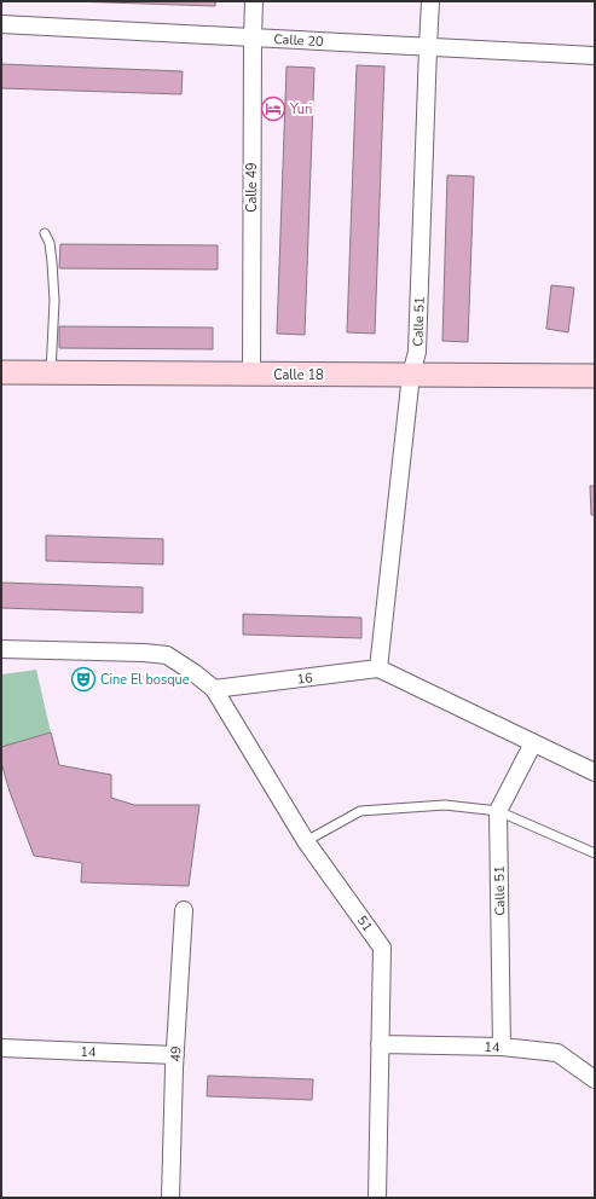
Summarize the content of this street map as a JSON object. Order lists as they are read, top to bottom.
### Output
{
  "streets": {
    "street": [
      "Calle 20",
      "Calle 49",
      "Calle 51",
      "Calle 18",
      "16",
      "51",
      "14",
      "49"
    ]
  },
  "crossings": [
    ["Calle 20", "Calle 49"],
    ["Calle 20", "Calle 51"],
    ["Calle 49", "Calle 18"],
    ["Calle 51", "Calle 18"],
    ["Calle 51", "16"],
    ["Calle 51", "14"],
    ["16", "51"],
    ["51", "14"],
    ["14", "49"]
  ],
  "places": {
    "hotel": ["Yuri"],
    "theatre": ["Cine El bosque"]
  }
}
